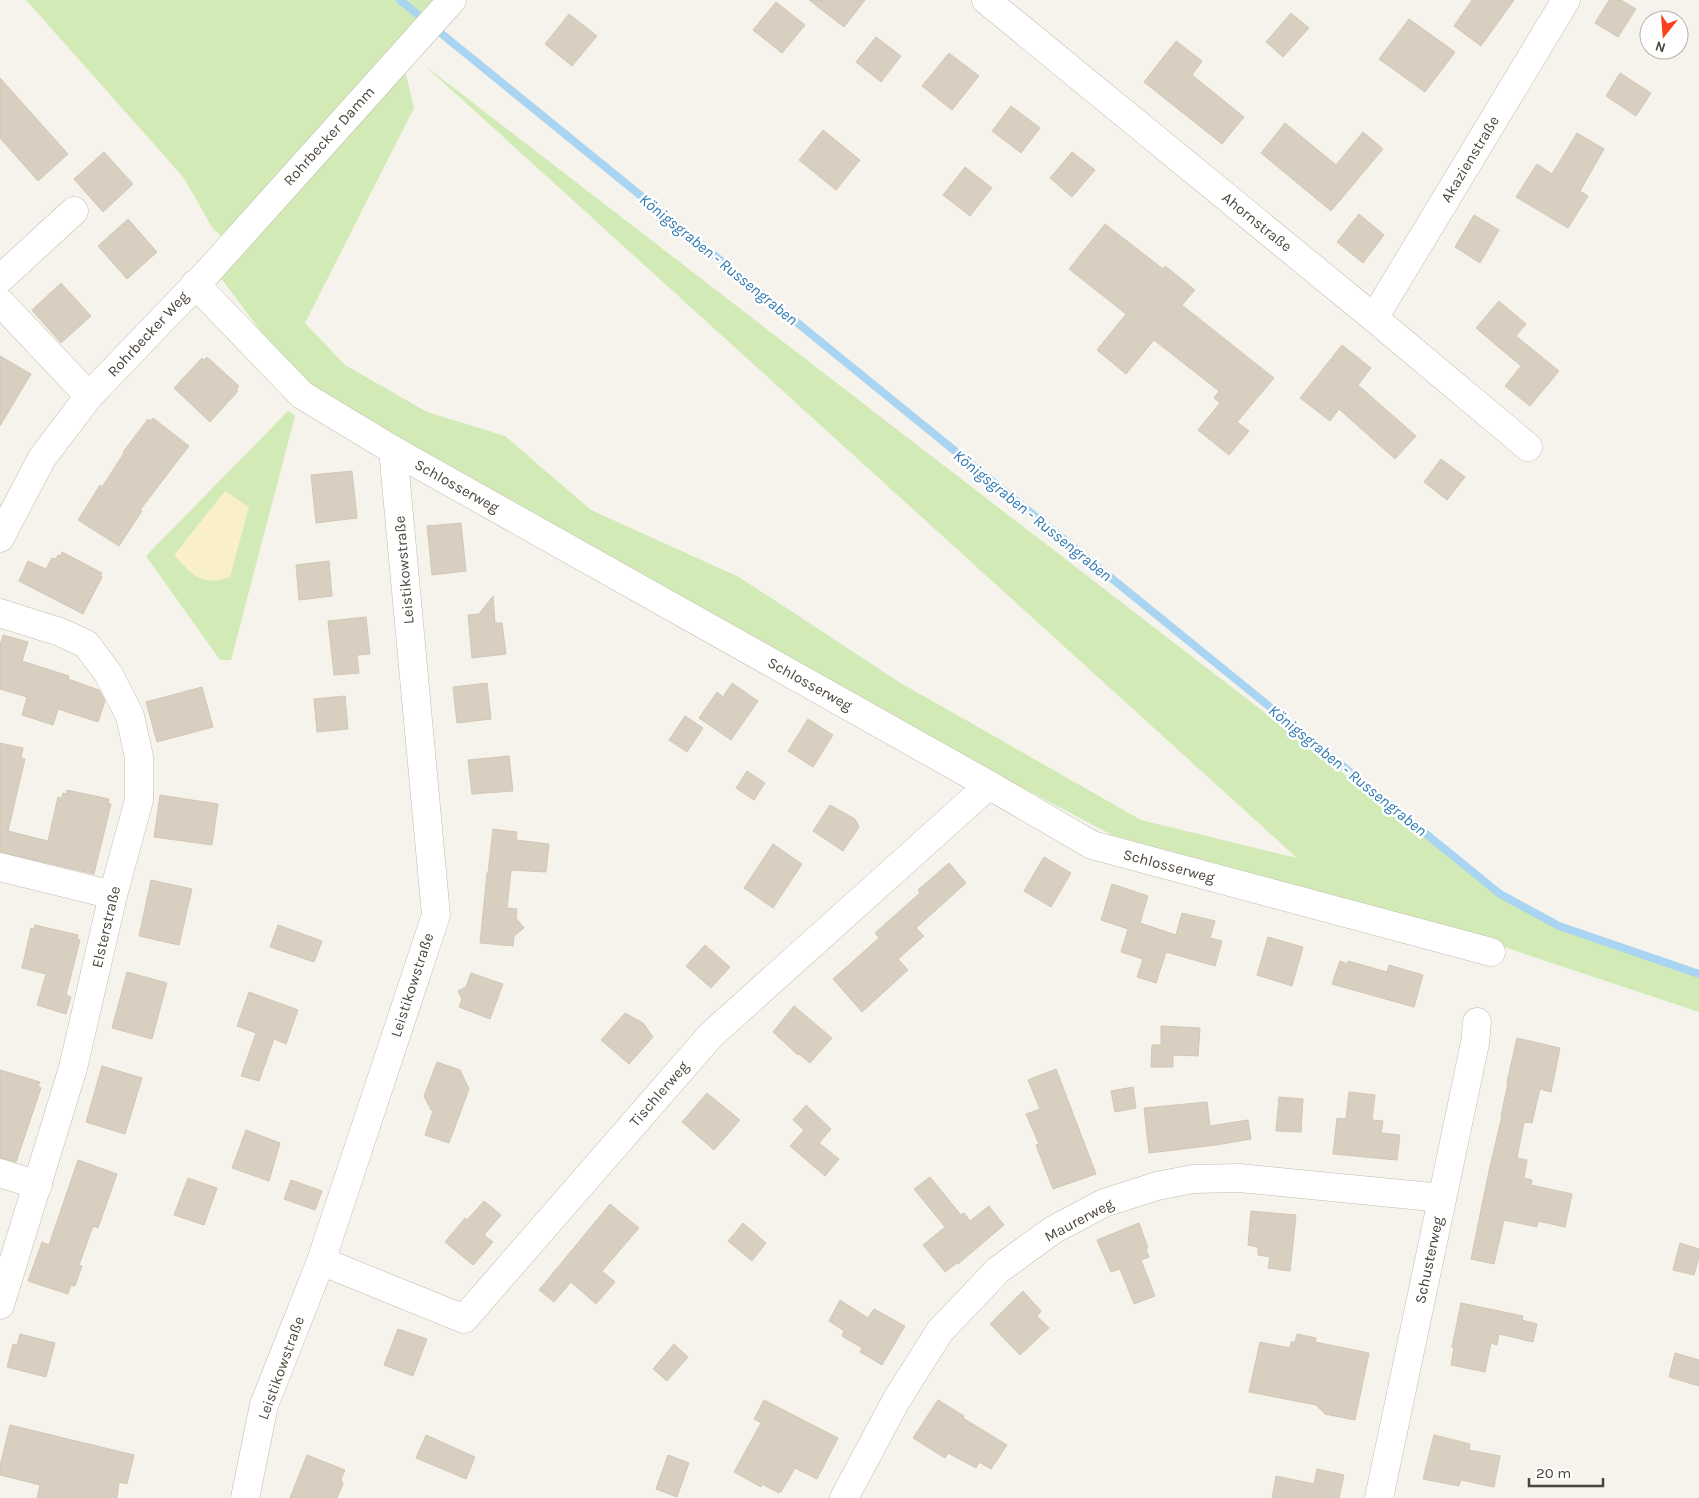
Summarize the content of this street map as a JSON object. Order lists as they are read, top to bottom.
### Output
{
  "streets": {
    "street": [
      "Rohrbecker Damm",
      "Akazienstraße",
      "Ahornstraße",
      "Rohrbecker Weg",
      "Schlosserweg",
      "Leistikowstraße",
      "Elsterstraße",
      "Tischlerweg",
      "Maurerweg",
      "Schusterweg"
    ]
  },
  "crossings": [
    ["Rohrbecker Damm", "Rohrbecker Weg"],
    ["Rohrbecker Damm", "Schlosserweg"],
    ["Akazienstraße", "Ahornstraße"],
    ["Rohrbecker Weg", "Schlosserweg"],
    ["Schlosserweg", "Leistikowstraße"],
    ["Schlosserweg", "Tischlerweg"],
    ["Leistikowstraße", "Tischlerweg"],
    ["Maurerweg", "Schusterweg"]
  ],
  "water": ["Königsgraben - Russengraben"],
  "scale_bar": "20 m",
  "north": "bottom"
}
